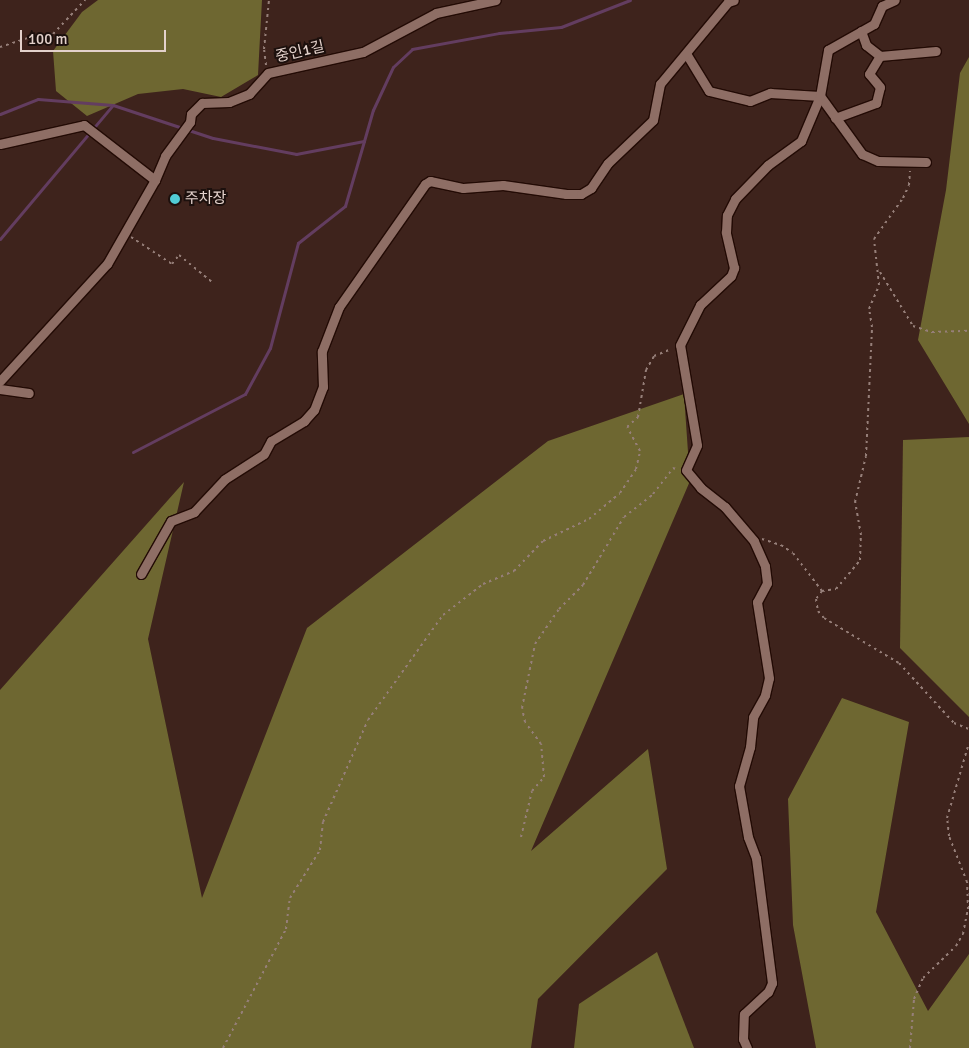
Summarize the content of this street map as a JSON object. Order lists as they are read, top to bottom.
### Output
{
  "streets": {
    "street": ["중인1길"]
  },
  "places": ["주차장"],
  "scale_bar": "100 m"
}
